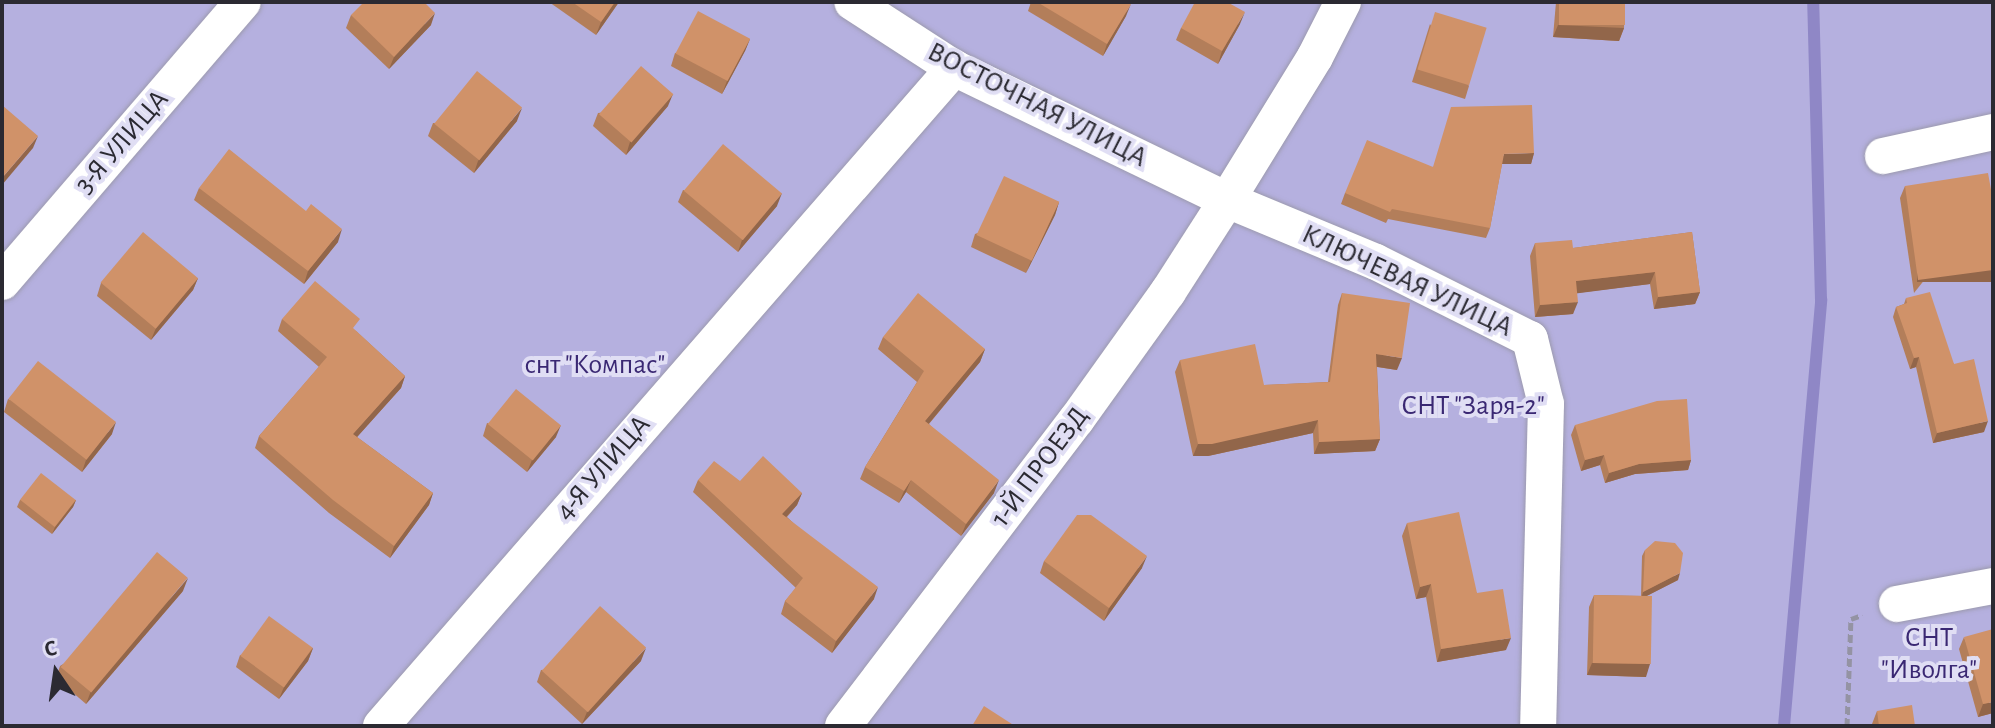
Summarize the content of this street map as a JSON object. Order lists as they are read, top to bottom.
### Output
{
  "streets": {
    "street": [
      "ВОСТОЧНАЯ УЛИЦА",
      "3-Я УЛИЦА",
      "КЛЮЧЕВАЯ УЛИЦА",
      "1-Й ПРОЕЗД",
      "4-Я УЛИЦА"
    ]
  },
  "crossings": [
    ["ВОСТОЧНАЯ УЛИЦА", "КЛЮЧЕВАЯ УЛИЦА"],
    ["ВОСТОЧНАЯ УЛИЦА", "1-Й ПРОЕЗД"],
    ["ВОСТОЧНАЯ УЛИЦА", "4-Я УЛИЦА"],
    ["КЛЮЧЕВАЯ УЛИЦА", "1-Й ПРОЕЗД"]
  ],
  "parks": ["снт \"Компас\"", "СНТ \"Заря-2\"", "СНТ \"Иволга\""],
  "north": "top"
}
